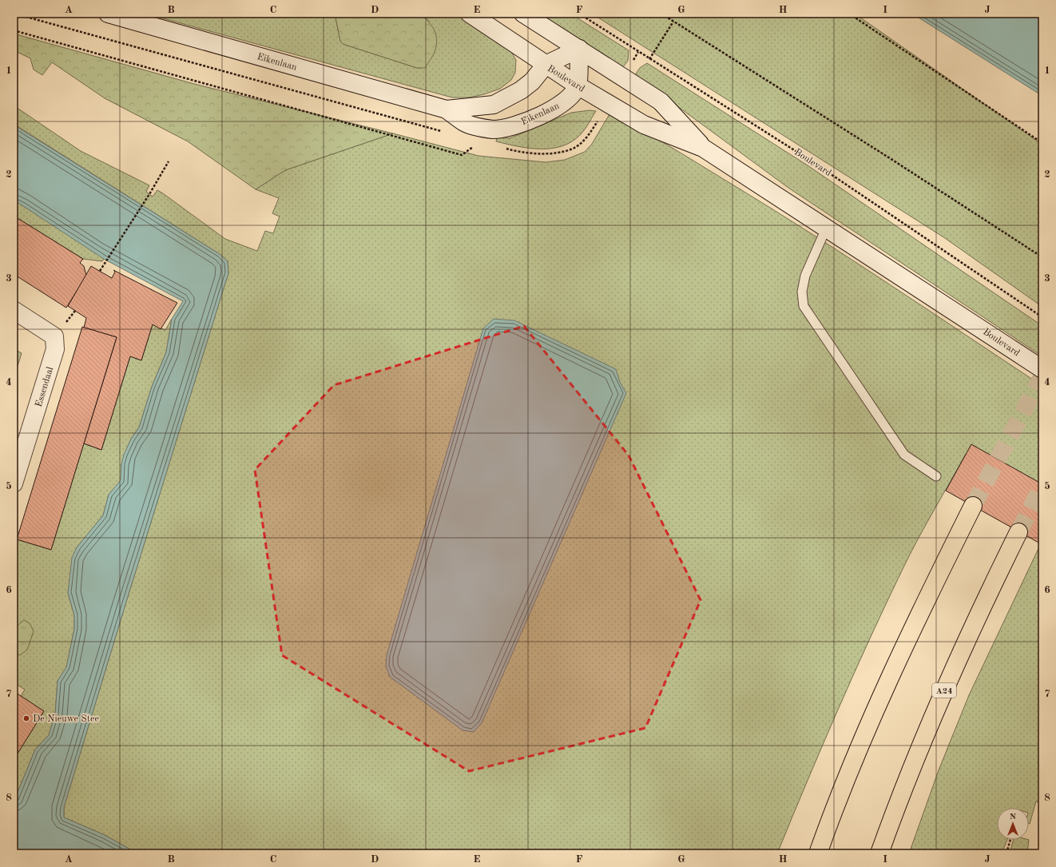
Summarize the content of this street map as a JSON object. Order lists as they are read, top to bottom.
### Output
{
  "streets": {
    "highway": ["A24"],
    "main road": ["Eikenlaan", "Boulevard", "Essendaal"]
  },
  "crossings": [
    ["Eikenlaan", "Boulevard"]
  ],
  "places": ["De Nieuwe Stee"],
  "north": "top",
  "grid": {
    "columns": [
      "A",
      "B",
      "C",
      "D",
      "E",
      "F",
      "G",
      "H",
      "I",
      "J"
    ],
    "rows": [
      "1",
      "2",
      "3",
      "4",
      "5",
      "6",
      "7",
      "8"
    ]
  }
}
